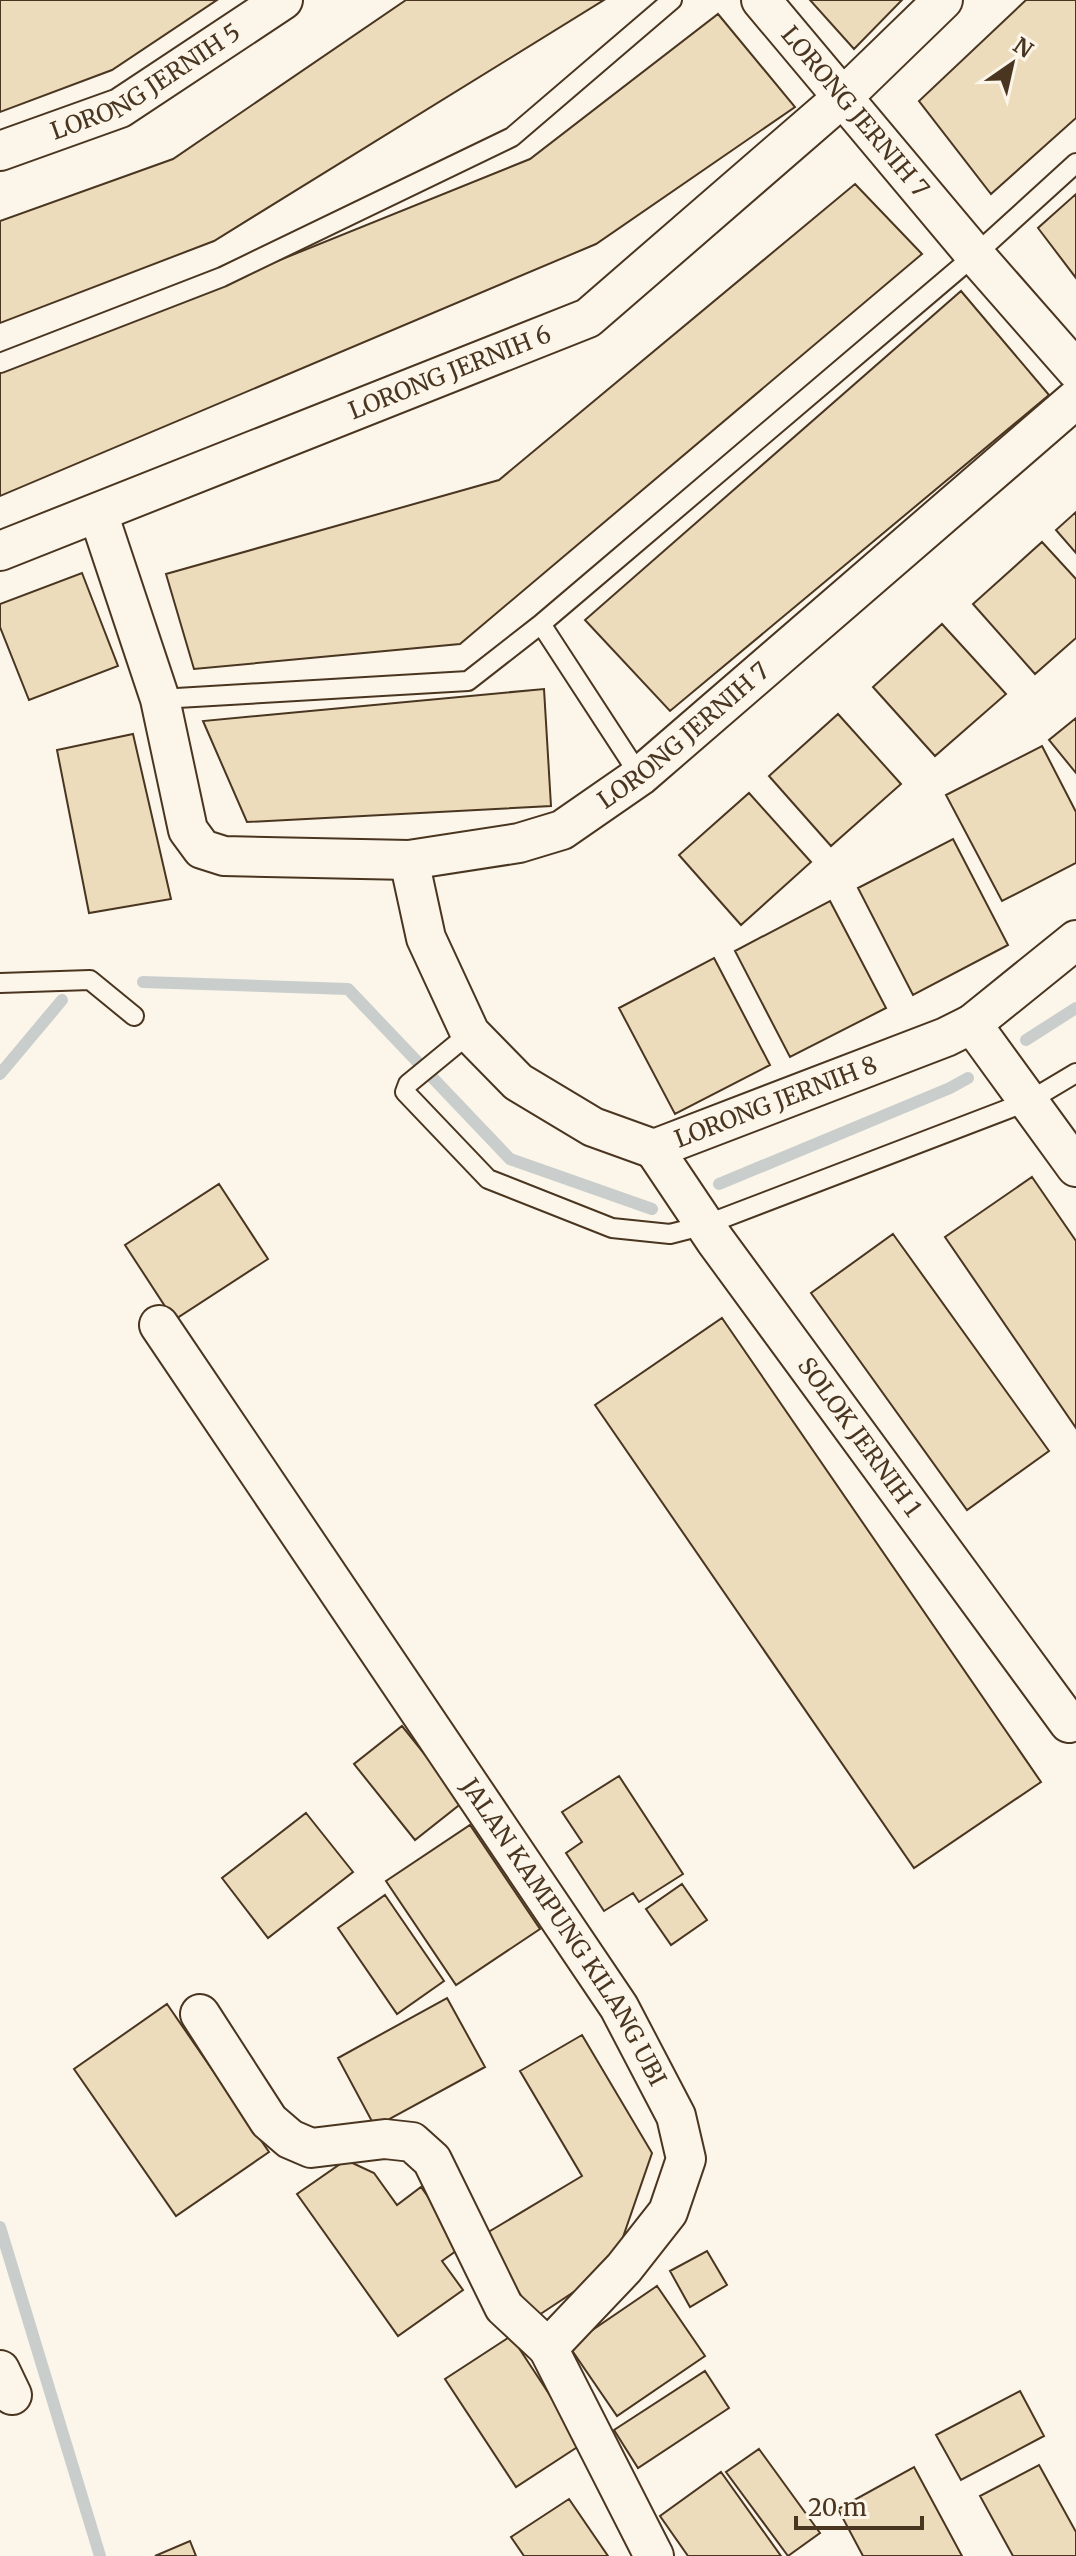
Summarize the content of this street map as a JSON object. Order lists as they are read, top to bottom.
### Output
{
  "streets": {
    "street": [
      "LORONG JERNIH 5",
      "LORONG JERNIH 7",
      "LORONG JERNIH 6",
      "LORONG JERNIH 8",
      "SOLOK JERNIH 1",
      "JALAN KAMPUNG KILANG UBI"
    ]
  },
  "crossings": [
    ["LORONG JERNIH 7", "LORONG JERNIH 6"],
    ["LORONG JERNIH 7", "LORONG JERNIH 8"],
    ["LORONG JERNIH 8", "SOLOK JERNIH 1"]
  ],
  "scale_bar": "20 m",
  "north": "top right"
}
